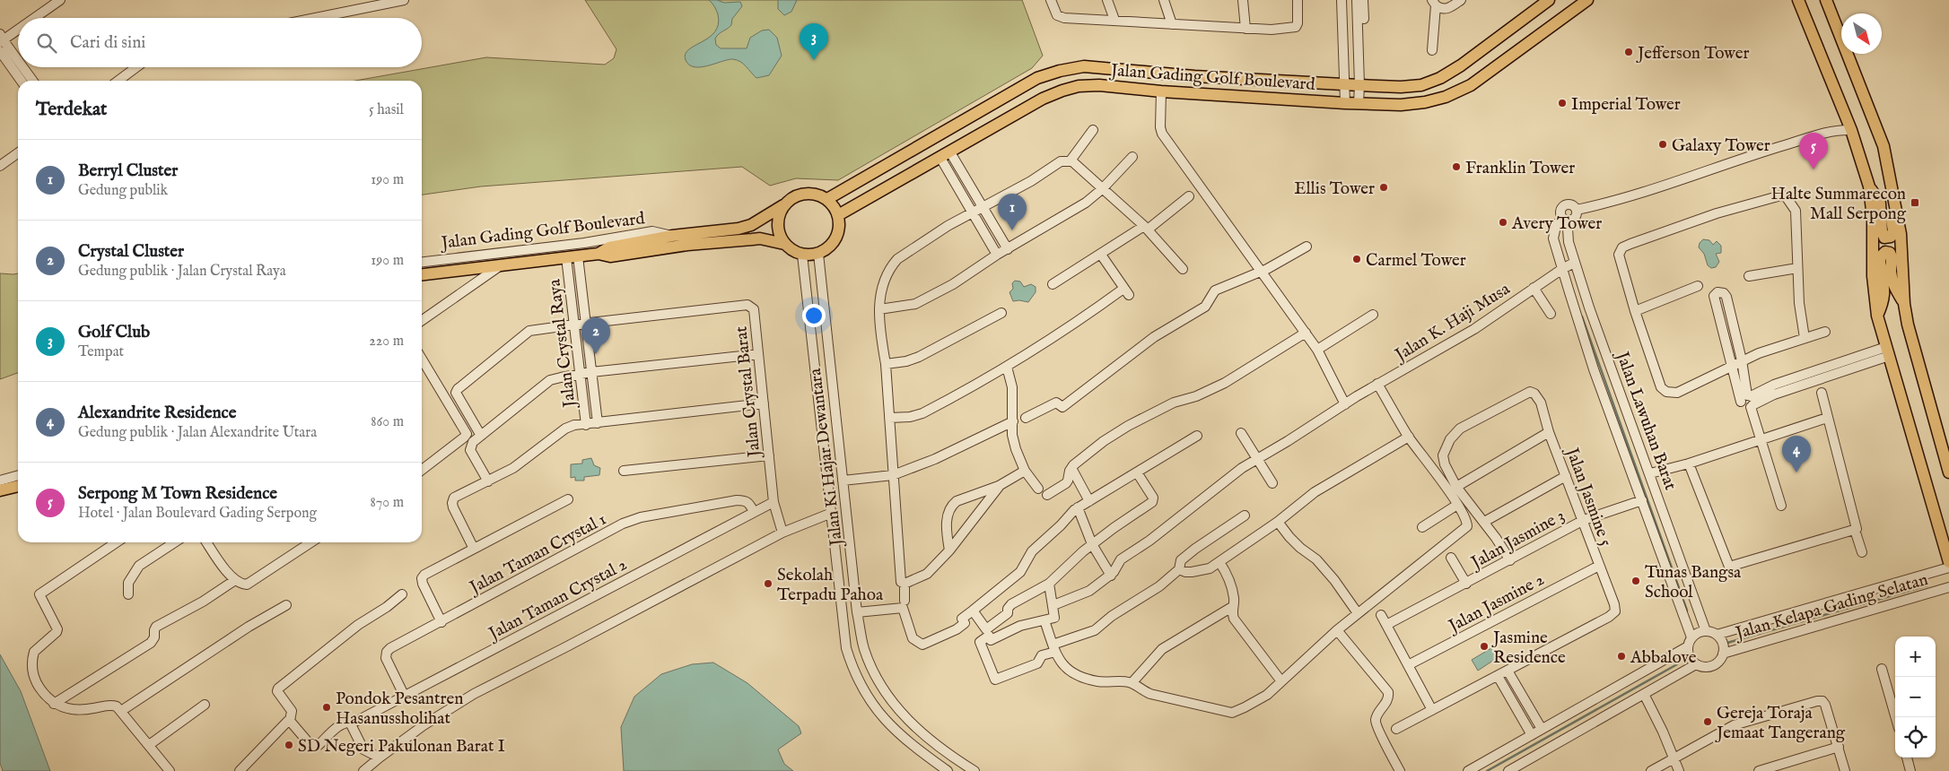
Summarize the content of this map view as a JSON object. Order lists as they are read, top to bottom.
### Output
{
  "streets": {
    "main road": ["Jalan Gading Golf Boulevard"],
    "street": [
      "Jalan K. Haji Musa",
      "Jalan Crystal Raya",
      "Jalan Crystal Barat",
      "Jalan Lawuhan Barat",
      "Jalan Ki Hajar Dewantara",
      "Jalan Jasmine 5",
      "Jalan Jasmine 3",
      "Jalan Taman Crystal 1",
      "Jalan Taman Crystal 2",
      "Jalan Jasmine 2",
      "Jalan Kelapa Gading Selatan"
    ]
  },
  "crossings": [
    ["Jalan Gading Golf Boulevard", "Jalan Crystal Raya"],
    ["Jalan Gading Golf Boulevard", "Jalan Ki Hajar Dewantara"],
    ["Jalan K. Haji Musa", "Jalan Lawuhan Barat"],
    ["Jalan Crystal Raya", "Jalan Crystal Barat"],
    ["Jalan Crystal Barat", "Jalan Taman Crystal 2"],
    ["Jalan Lawuhan Barat", "Jalan Kelapa Gading Selatan"],
    ["Jalan Jasmine 5", "Jalan Jasmine 3"],
    ["Jalan Jasmine 5", "Jalan Jasmine 2"],
    ["Jalan Taman Crystal 1", "Jalan Taman Crystal 2"]
  ],
  "places": {
    "other": [
      "Jefferson Tower",
      "Imperial Tower",
      "Galaxy Tower",
      "Franklin Tower",
      "Ellis Tower",
      "Avery Tower",
      "Carmel Tower",
      "Tunas Bangsa School",
      "Sekolah Terpadu Pahoa",
      "Jasmine Residence",
      "Abbalove",
      "Pondok Pesantren Hasanussholihat",
      "Gereja Toraja Jemaat Tangerang",
      "SD Negeri Pakulonan Barat I"
    ],
    "transit": ["Halte Summarecon Mall Serpong"]
  },
  "north": "bottom right",
  "page": {
    "search": "Cari di sini",
    "pins": [
      "3",
      "5",
      "1",
      "2",
      "4"
    ],
    "heading": ["Terdekat", "5 hasil"],
    "list": [
      {
        "mark": "1",
        "name": "Berryl Cluster",
        "note": "Gedung publik",
        "value": "190 m"
      },
      {
        "mark": "2",
        "name": "Crystal Cluster",
        "note": "Gedung publik · Jalan Crystal Raya",
        "value": "190 m"
      },
      {
        "mark": "3",
        "name": "Golf Club",
        "note": "Tempat",
        "value": "220 m"
      },
      {
        "mark": "4",
        "name": "Alexandrite Residence",
        "note": "Gedung publik · Jalan Alexandrite Utara",
        "value": "860 m"
      },
      {
        "mark": "5",
        "name": "Serpong M Town Residence",
        "note": "Hotel · Jalan Boulevard Gading Serpong",
        "value": "870 m"
      }
    ],
    "map_buttons": ["+", "−"]
  }
}
